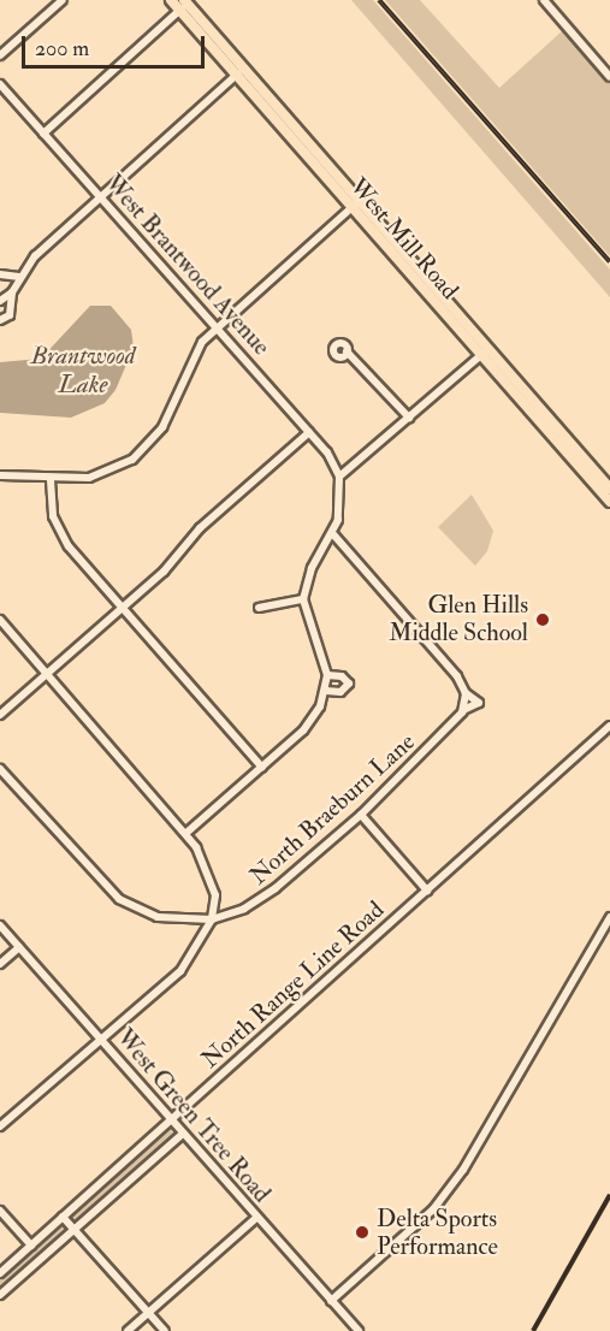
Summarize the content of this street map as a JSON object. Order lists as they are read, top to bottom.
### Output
{
  "streets": {
    "main road": ["West Mill Road"],
    "street": [
      "West Brantwood Avenue",
      "North Braeburn Lane",
      "North Range Line Road",
      "West Green Tree Road"
    ]
  },
  "crossings": [
    ["North Range Line Road", "West Green Tree Road"]
  ],
  "water": ["Brantwood Lake"],
  "places": ["Glen Hills Middle School", "Delta Sports Performance"],
  "scale_bar": "200 m"
}
